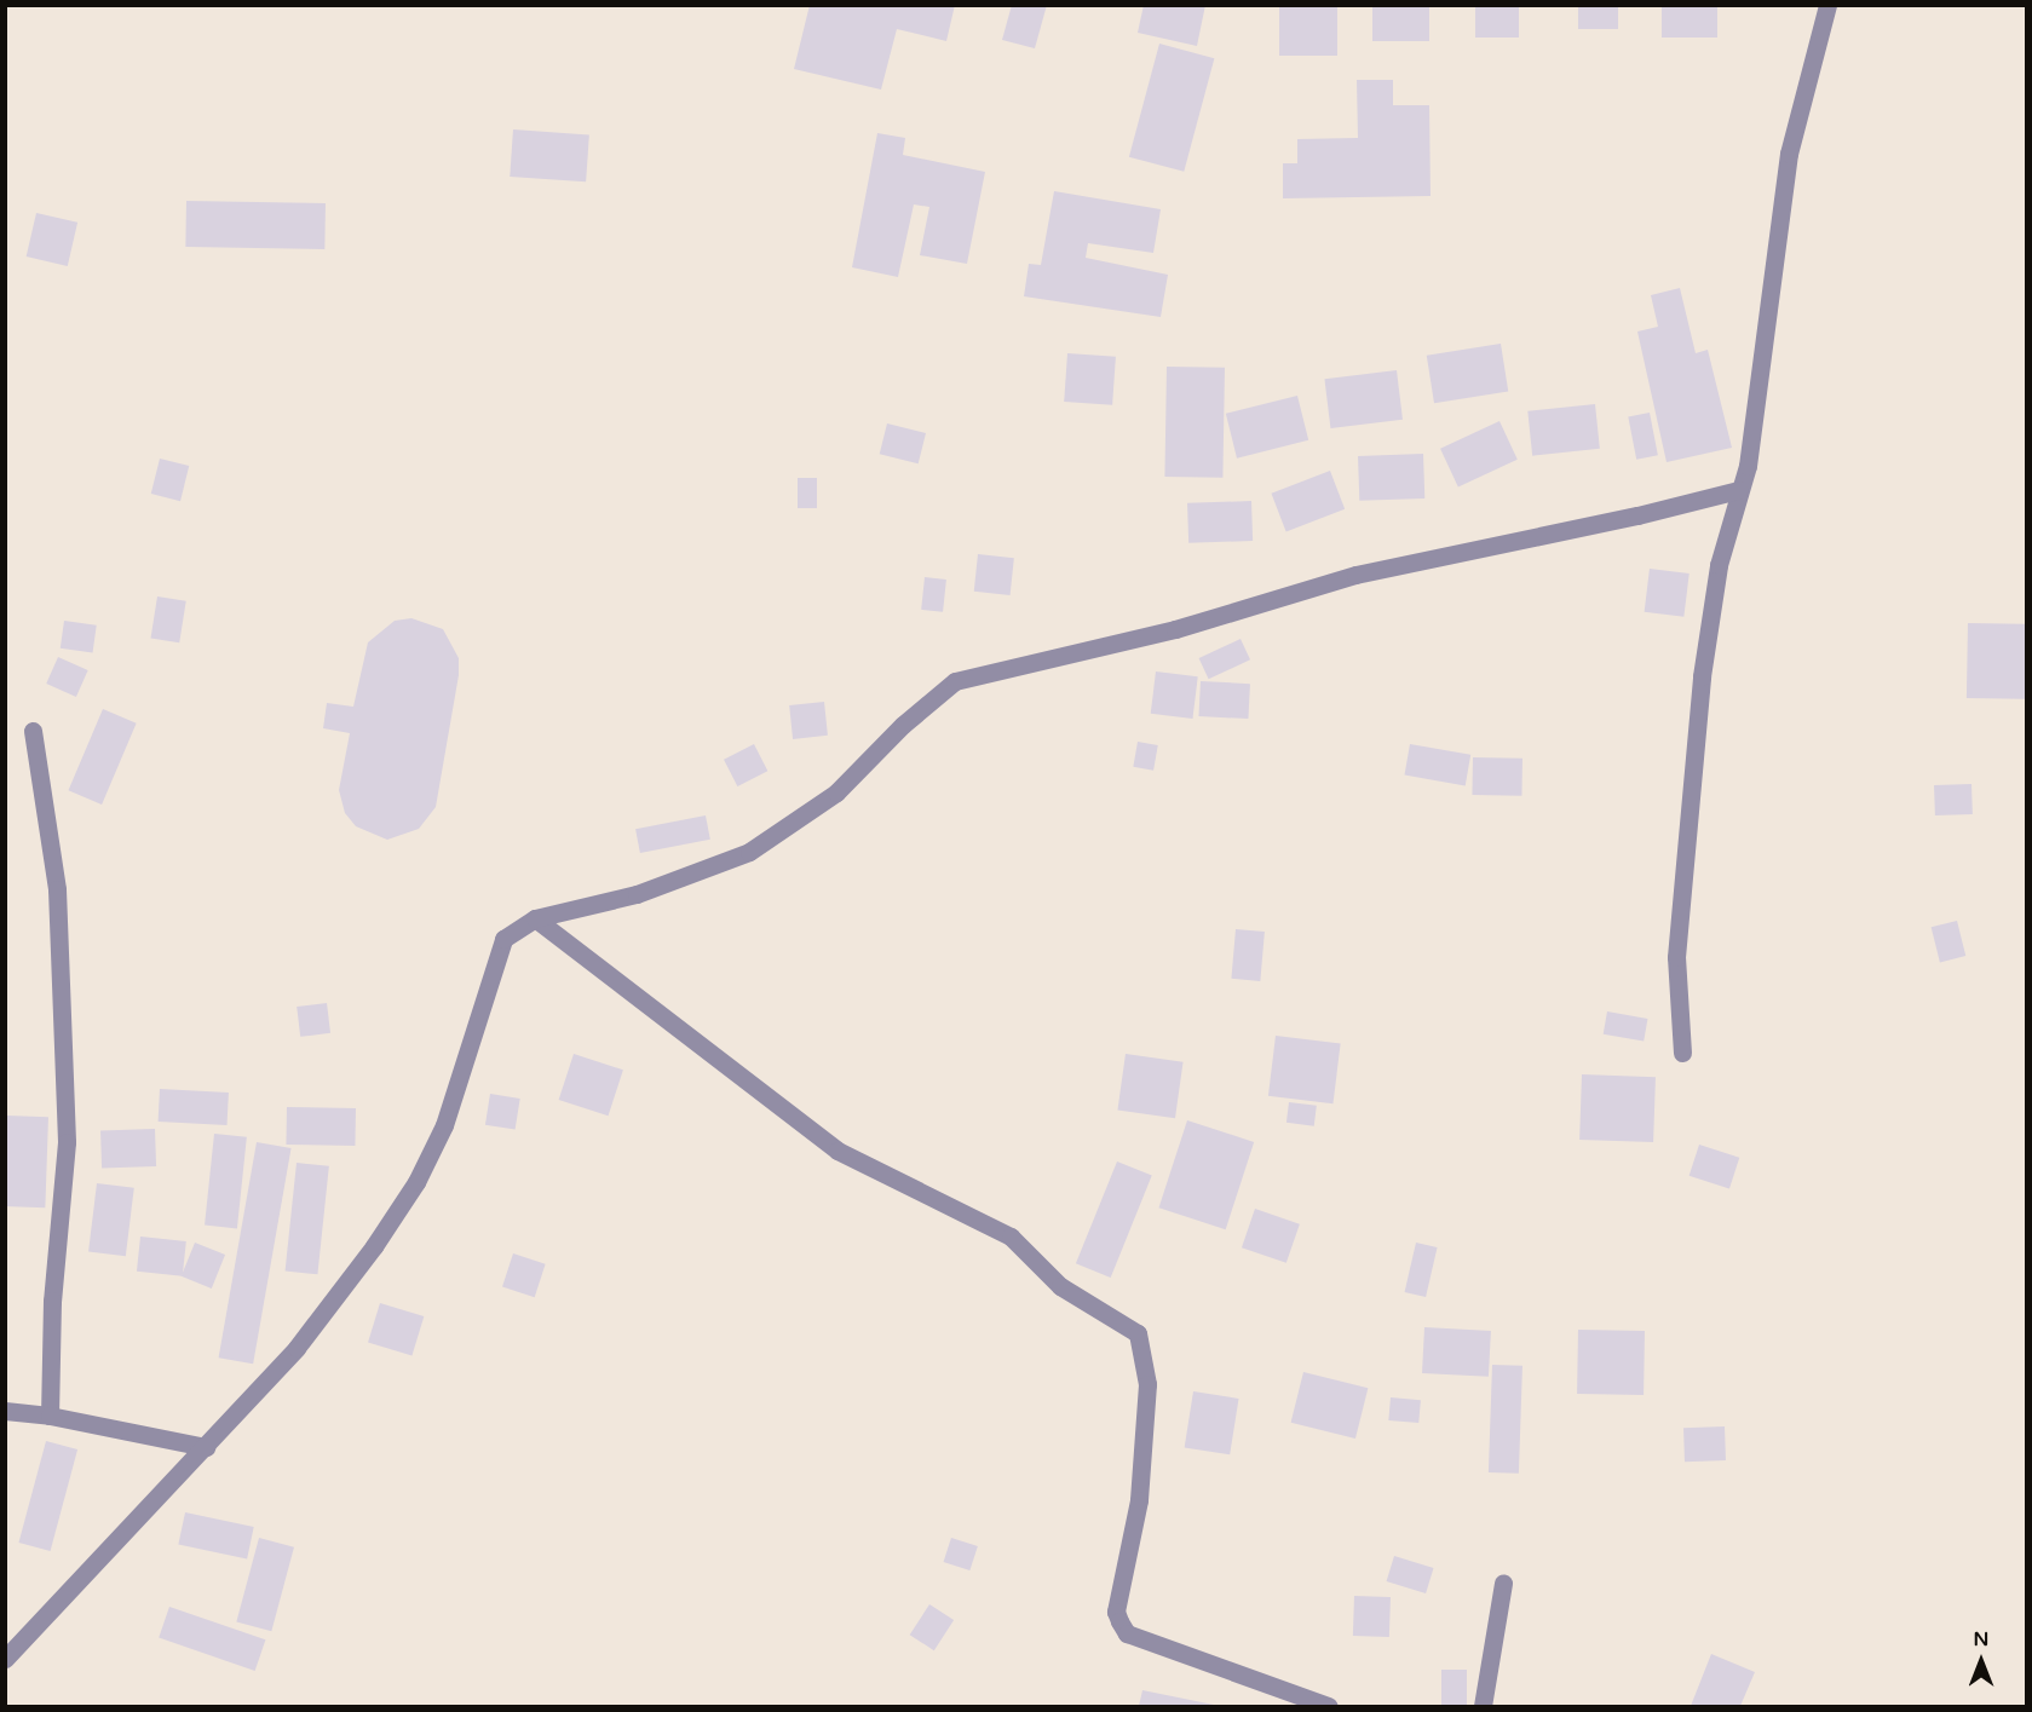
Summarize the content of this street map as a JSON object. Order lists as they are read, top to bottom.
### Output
{
  "north": "top"
}
